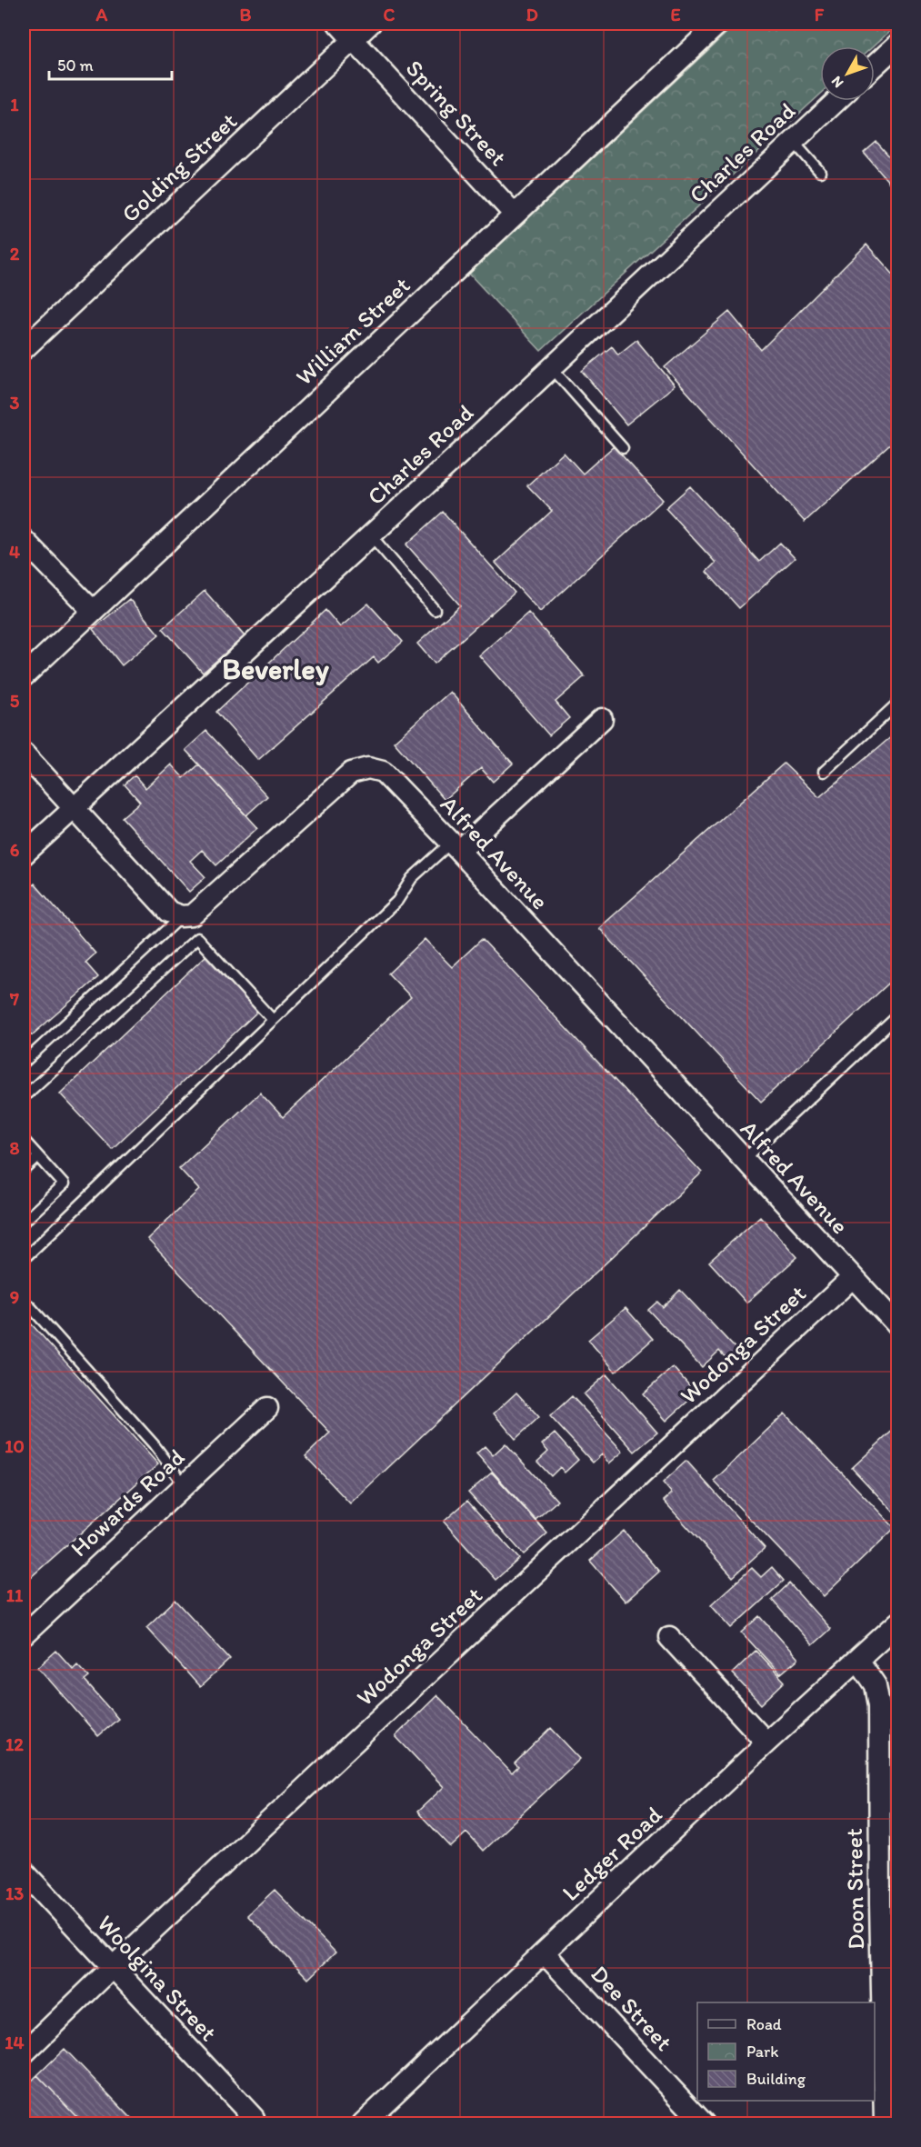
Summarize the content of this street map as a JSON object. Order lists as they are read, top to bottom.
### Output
{
  "streets": {
    "street": [
      "Spring Street",
      "Charles Road",
      "Golding Street",
      "William Street",
      "Alfred Avenue",
      "Wodonga Street",
      "Howards Road",
      "Ledger Road",
      "Doon Street",
      "Woolgina Street",
      "Dee Street"
    ]
  },
  "crossings": [
    ["Spring Street", "Golding Street"],
    ["Spring Street", "William Street"],
    ["Alfred Avenue", "Wodonga Street"],
    ["Wodonga Street", "Woolgina Street"],
    ["Ledger Road", "Doon Street"],
    ["Ledger Road", "Dee Street"]
  ],
  "districts": ["Beverley"],
  "legend": ["Road", "Park", "Building"],
  "scale_bar": "50 m",
  "north": "bottom left",
  "grid": {
    "columns": [
      "A",
      "B",
      "C",
      "D",
      "E",
      "F"
    ],
    "rows": [
      "1",
      "2",
      "3",
      "4",
      "5",
      "6",
      "7",
      "8",
      "9",
      "10",
      "11",
      "12",
      "13",
      "14"
    ]
  }
}
